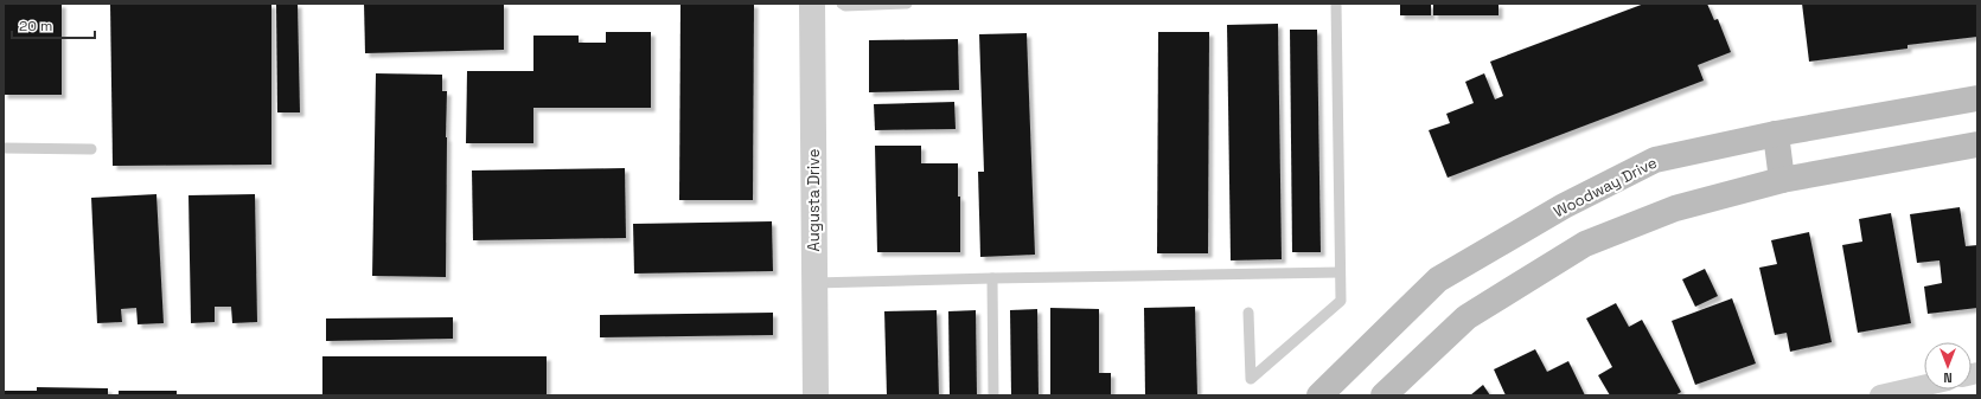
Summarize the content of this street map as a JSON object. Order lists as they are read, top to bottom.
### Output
{
  "streets": {
    "main road": ["Woodway Drive"],
    "street": ["Augusta Drive"]
  },
  "scale_bar": "20 m",
  "north": "bottom"
}
